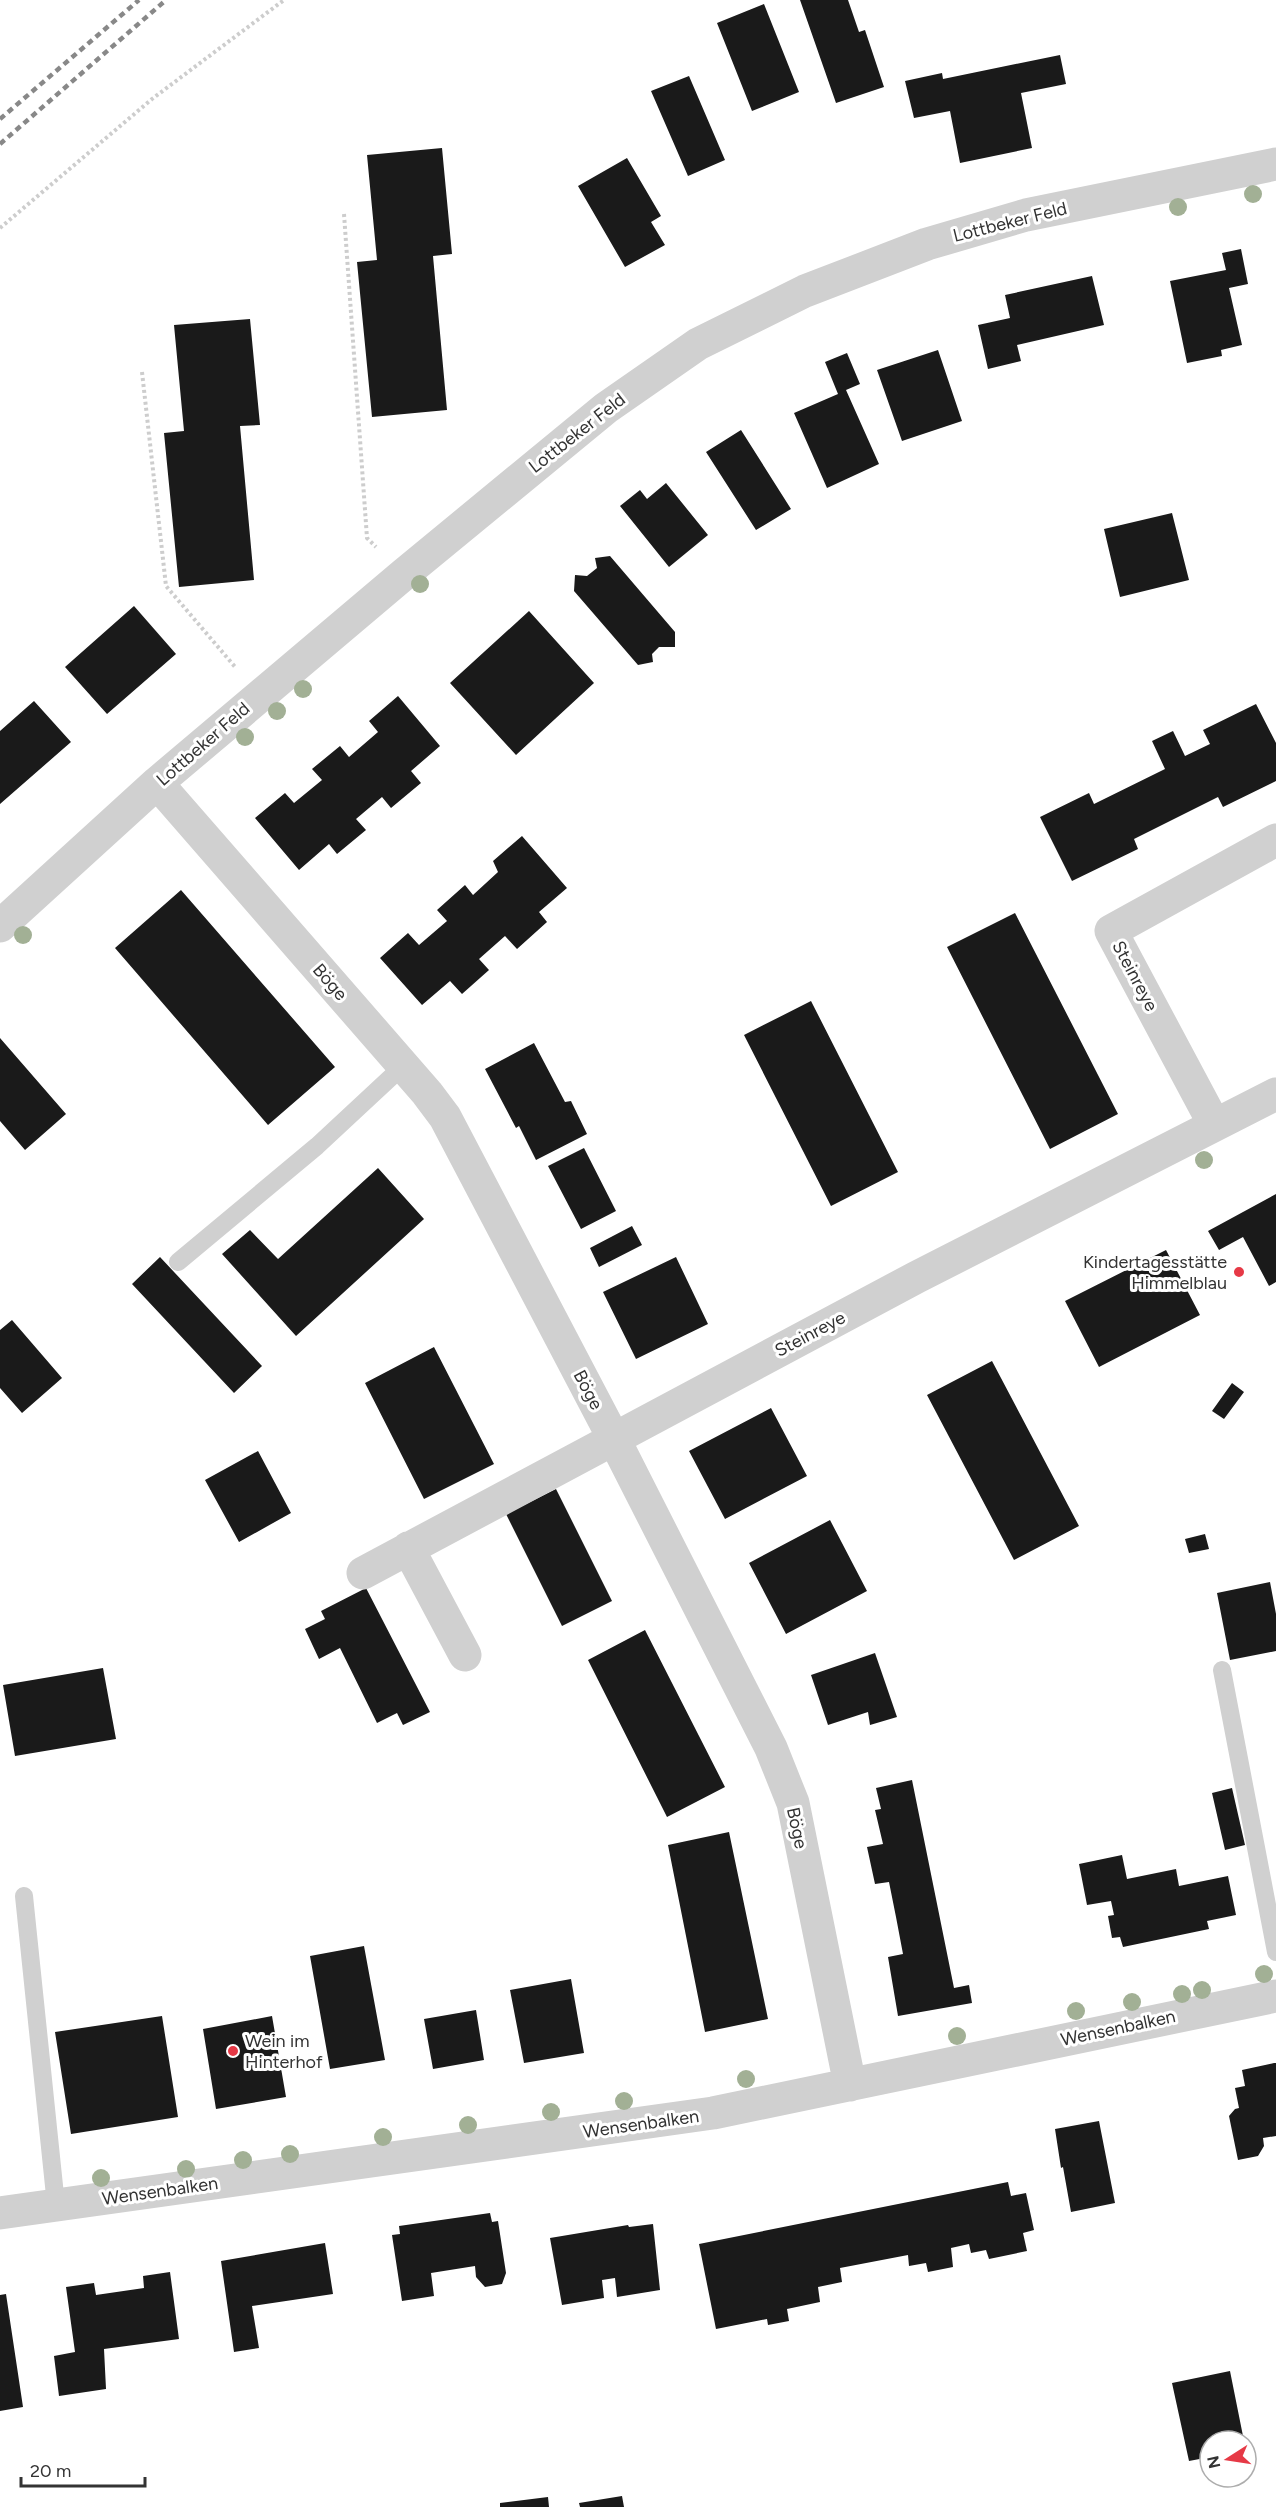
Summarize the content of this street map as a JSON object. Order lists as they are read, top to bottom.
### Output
{
  "streets": {
    "street": [
      "Lottbeker Feld",
      "Steinreye",
      "Böge",
      "Wensenbalken"
    ]
  },
  "crossings": [
    ["Lottbeker Feld", "Böge"],
    ["Steinreye", "Böge"],
    ["Böge", "Wensenbalken"]
  ],
  "places": ["Kindertagesstätte Himmelblau", "Wein im Hinterhof"],
  "scale_bar": "20 m",
  "north": "left"
}
